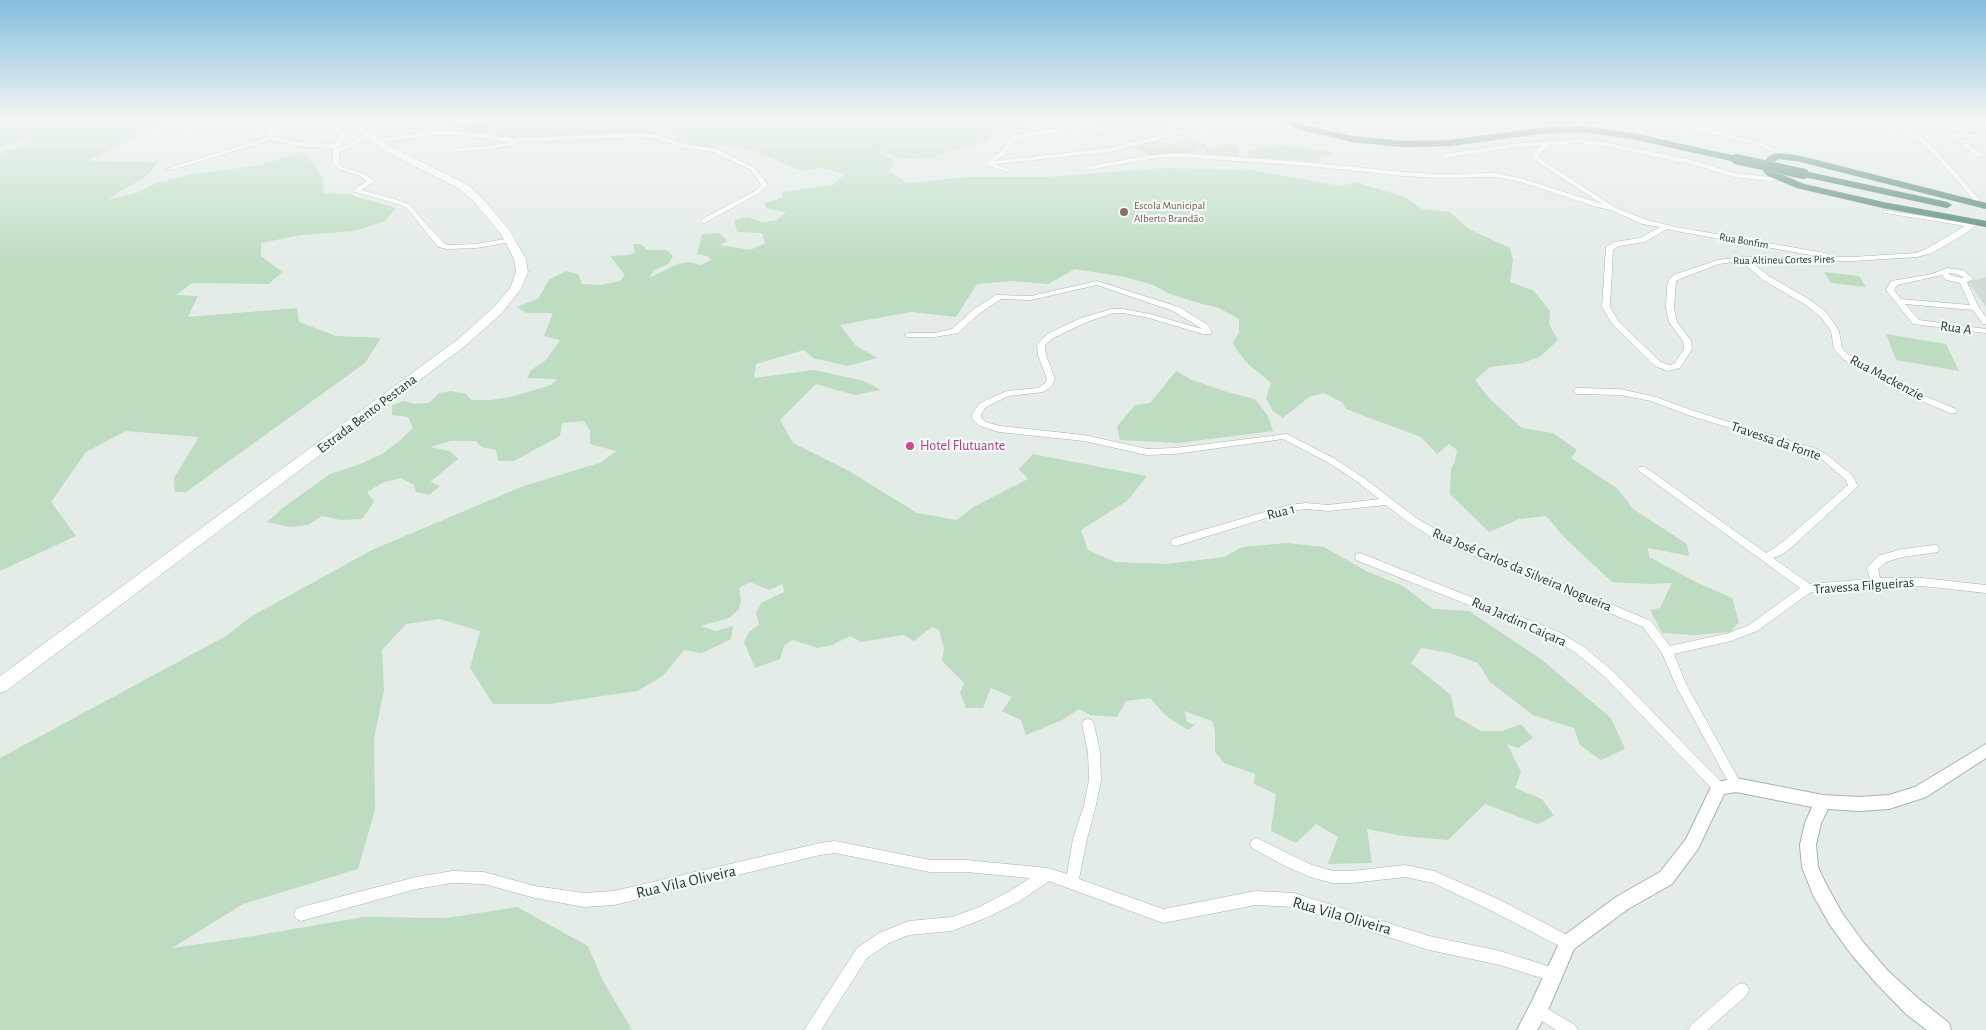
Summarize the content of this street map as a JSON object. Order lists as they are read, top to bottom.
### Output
{
  "streets": {
    "main road": ["Estrada Bento Pestana"],
    "street": [
      "Rua Bonfim",
      "Rua Altineu Cortes Pires",
      "Rua A",
      "Rua Mackenzie",
      "Travessa da Fonte",
      "Rua 1",
      "Rua José Carlos da Silveira Nogueira",
      "Travessa Filgueiras",
      "Rua Jardim Caiçara",
      "Rua Vila Oliveira"
    ]
  },
  "crossings": [
    ["Rua Bonfim", "Rua Altineu Cortes Pires"],
    ["Rua Altineu Cortes Pires", "Rua Mackenzie"],
    ["Rua 1", "Rua José Carlos da Silveira Nogueira"],
    ["Rua José Carlos da Silveira Nogueira", "Travessa Filgueiras"],
    ["Rua José Carlos da Silveira Nogueira", "Rua Jardim Caiçara"]
  ],
  "places": ["Escola Municipal Alberto Brandão", "Hotel Flutuante"]
}
